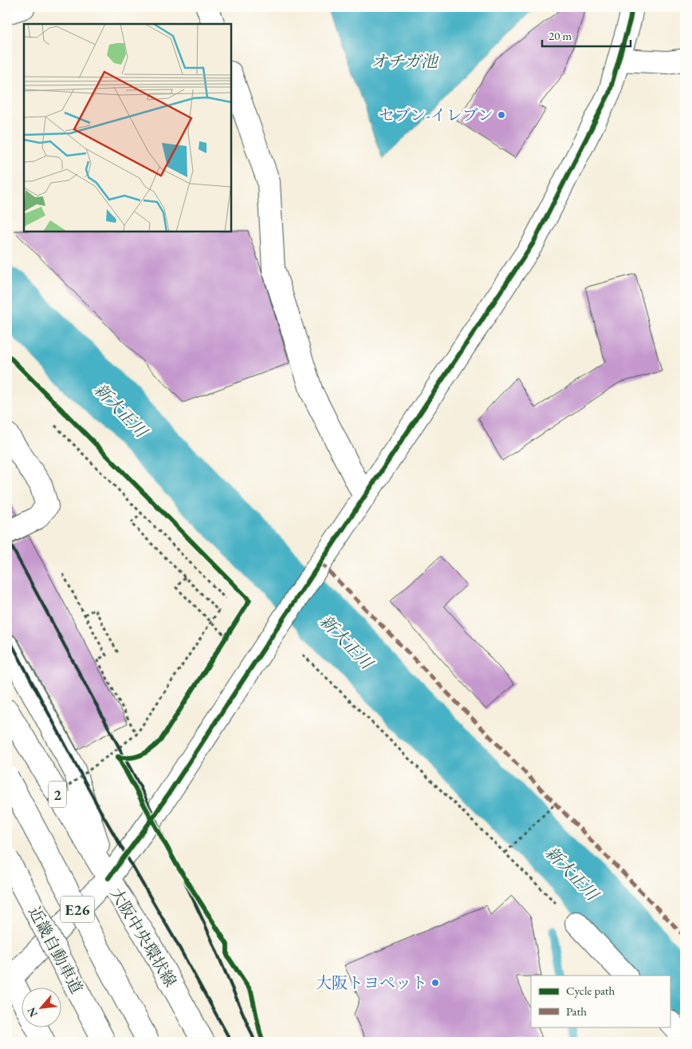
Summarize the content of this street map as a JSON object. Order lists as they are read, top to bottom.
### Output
{
  "streets": {
    "main road": [
      "2",
      "E26",
      "大阪中央環状線",
      "近畿自動車道"
    ]
  },
  "water": ["オチガ池", "新大正川"],
  "places": ["セブン-イレブン", "大阪トヨペット"],
  "legend": ["Cycle path", "Path"],
  "scale_bar": "20 m",
  "north": "bottom left"
}
